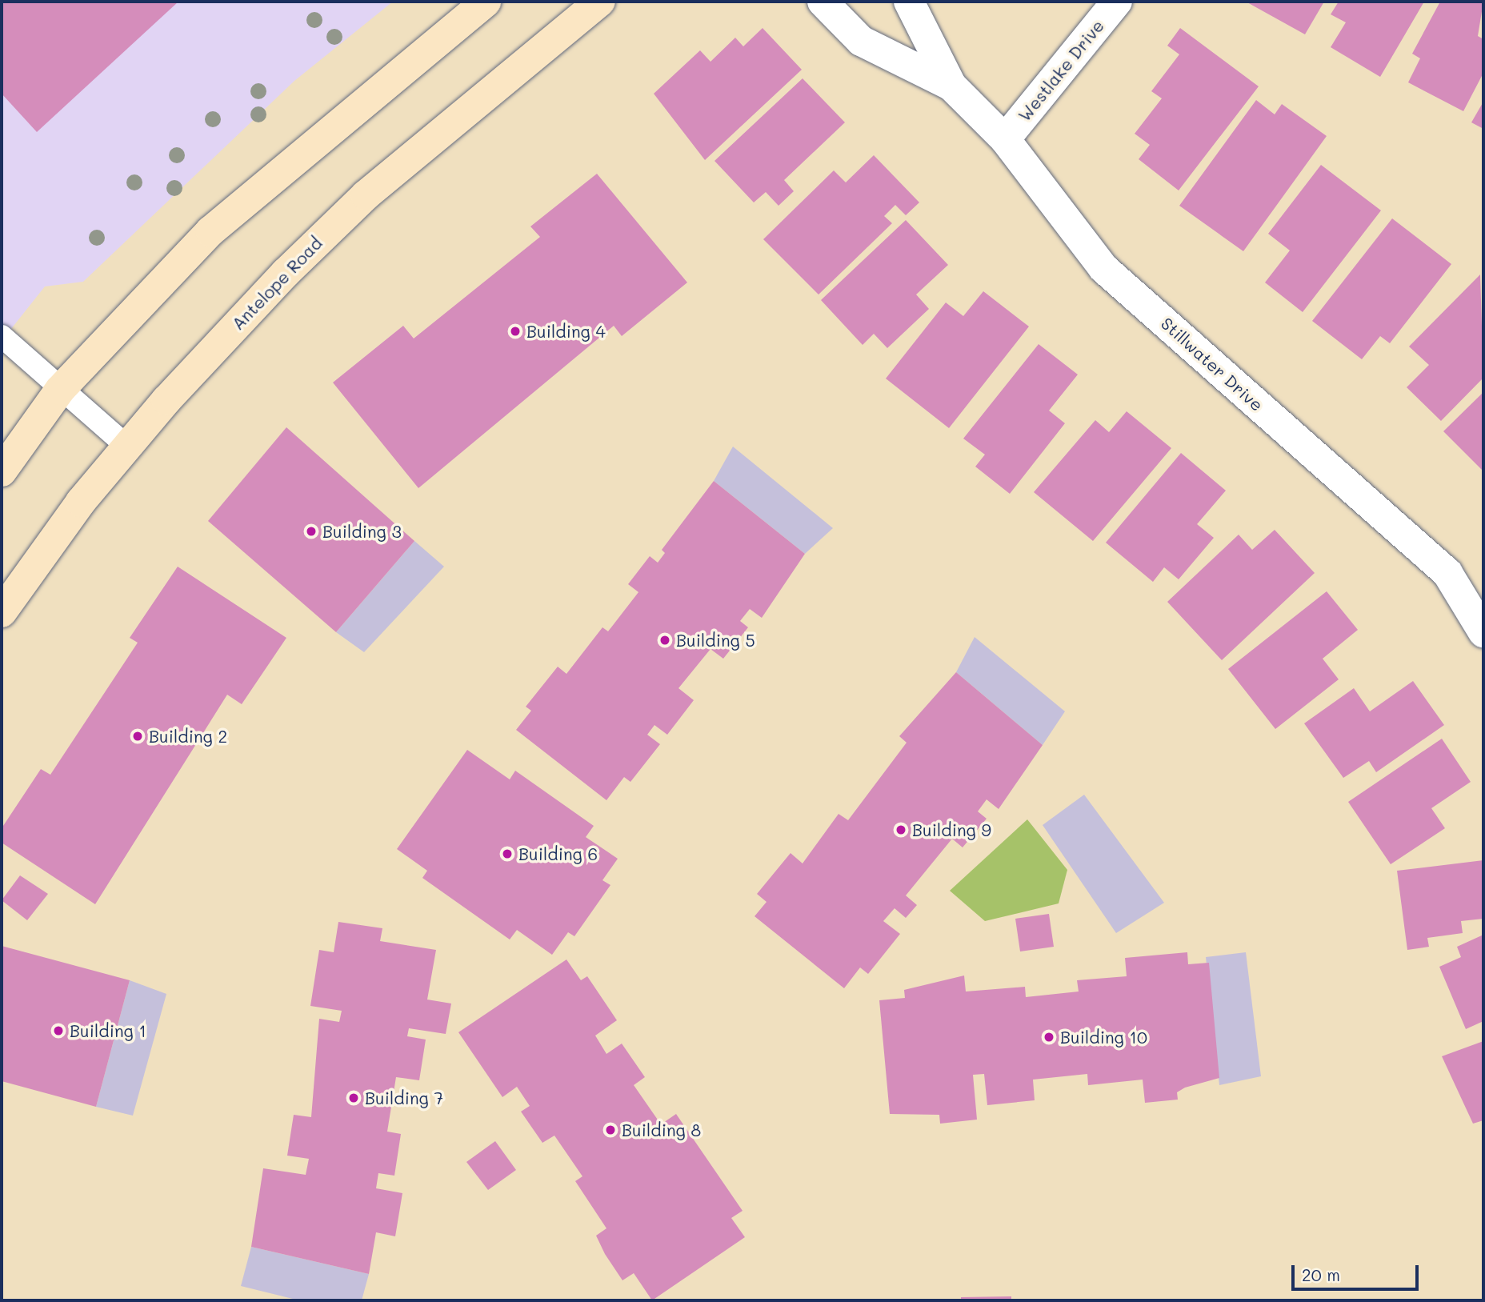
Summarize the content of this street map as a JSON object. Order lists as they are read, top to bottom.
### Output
{
  "streets": {
    "main road": ["Antelope Road"],
    "street": ["Westlake Drive", "Stillwater Drive"]
  },
  "crossings": [
    ["Westlake Drive", "Stillwater Drive"]
  ],
  "places": [
    "Building 4",
    "Building 3",
    "Building 5",
    "Building 2",
    "Building 9",
    "Building 6",
    "Building 1",
    "Building 10",
    "Building 7",
    "Building 8"
  ],
  "scale_bar": "20 m"
}
